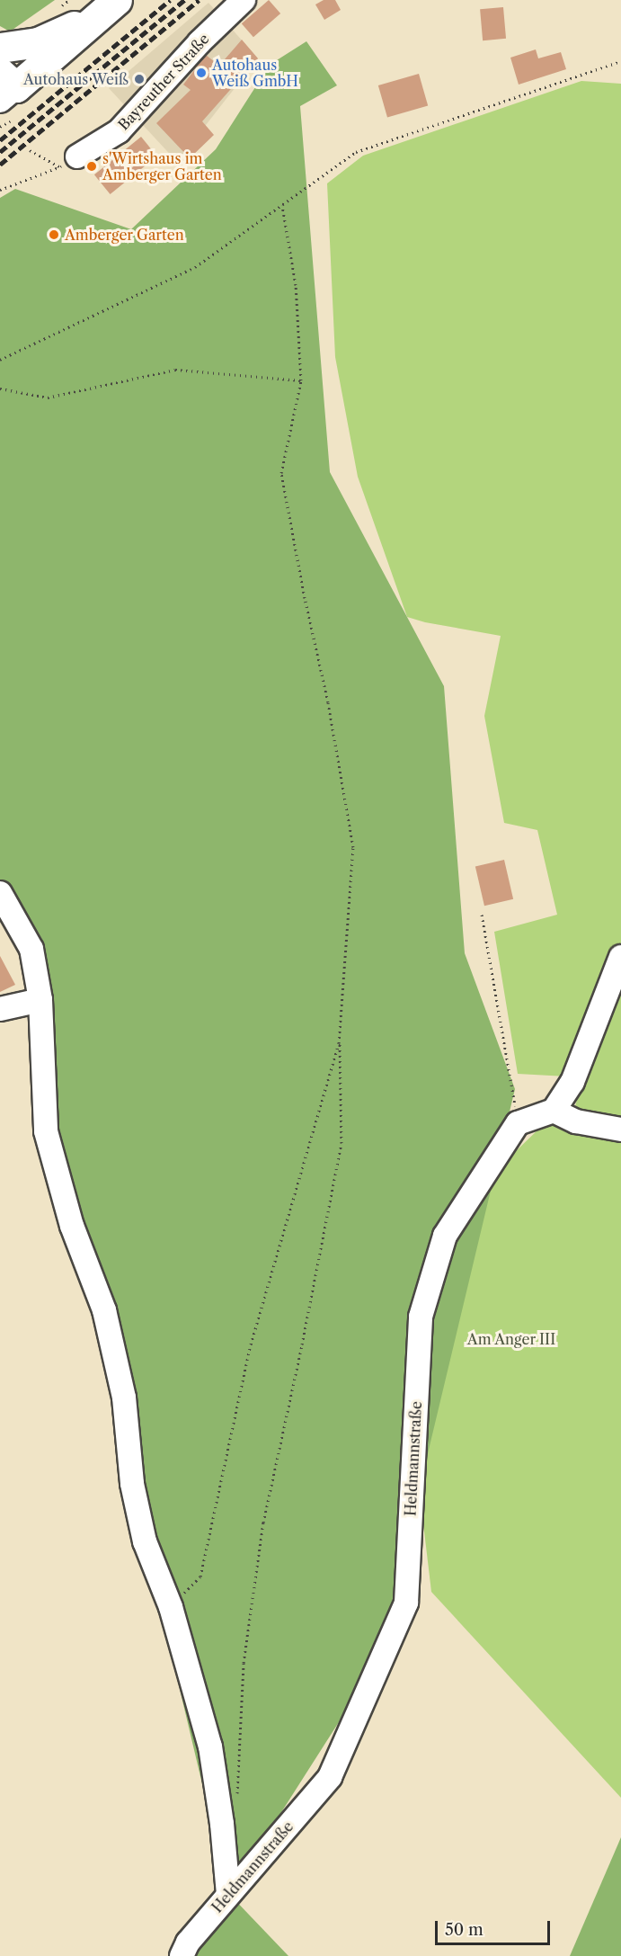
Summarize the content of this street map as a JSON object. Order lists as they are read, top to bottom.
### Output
{
  "streets": {
    "street": ["Bayreuther Straße", "Heldmannstraße"]
  },
  "parks": ["Am Anger III"],
  "places": [
    "Autohaus Weiß GmbH",
    "Autohaus Weiß",
    "s'Wirtshaus im Amberger Garten",
    "Amberger Garten"
  ],
  "scale_bar": "50 m"
}
